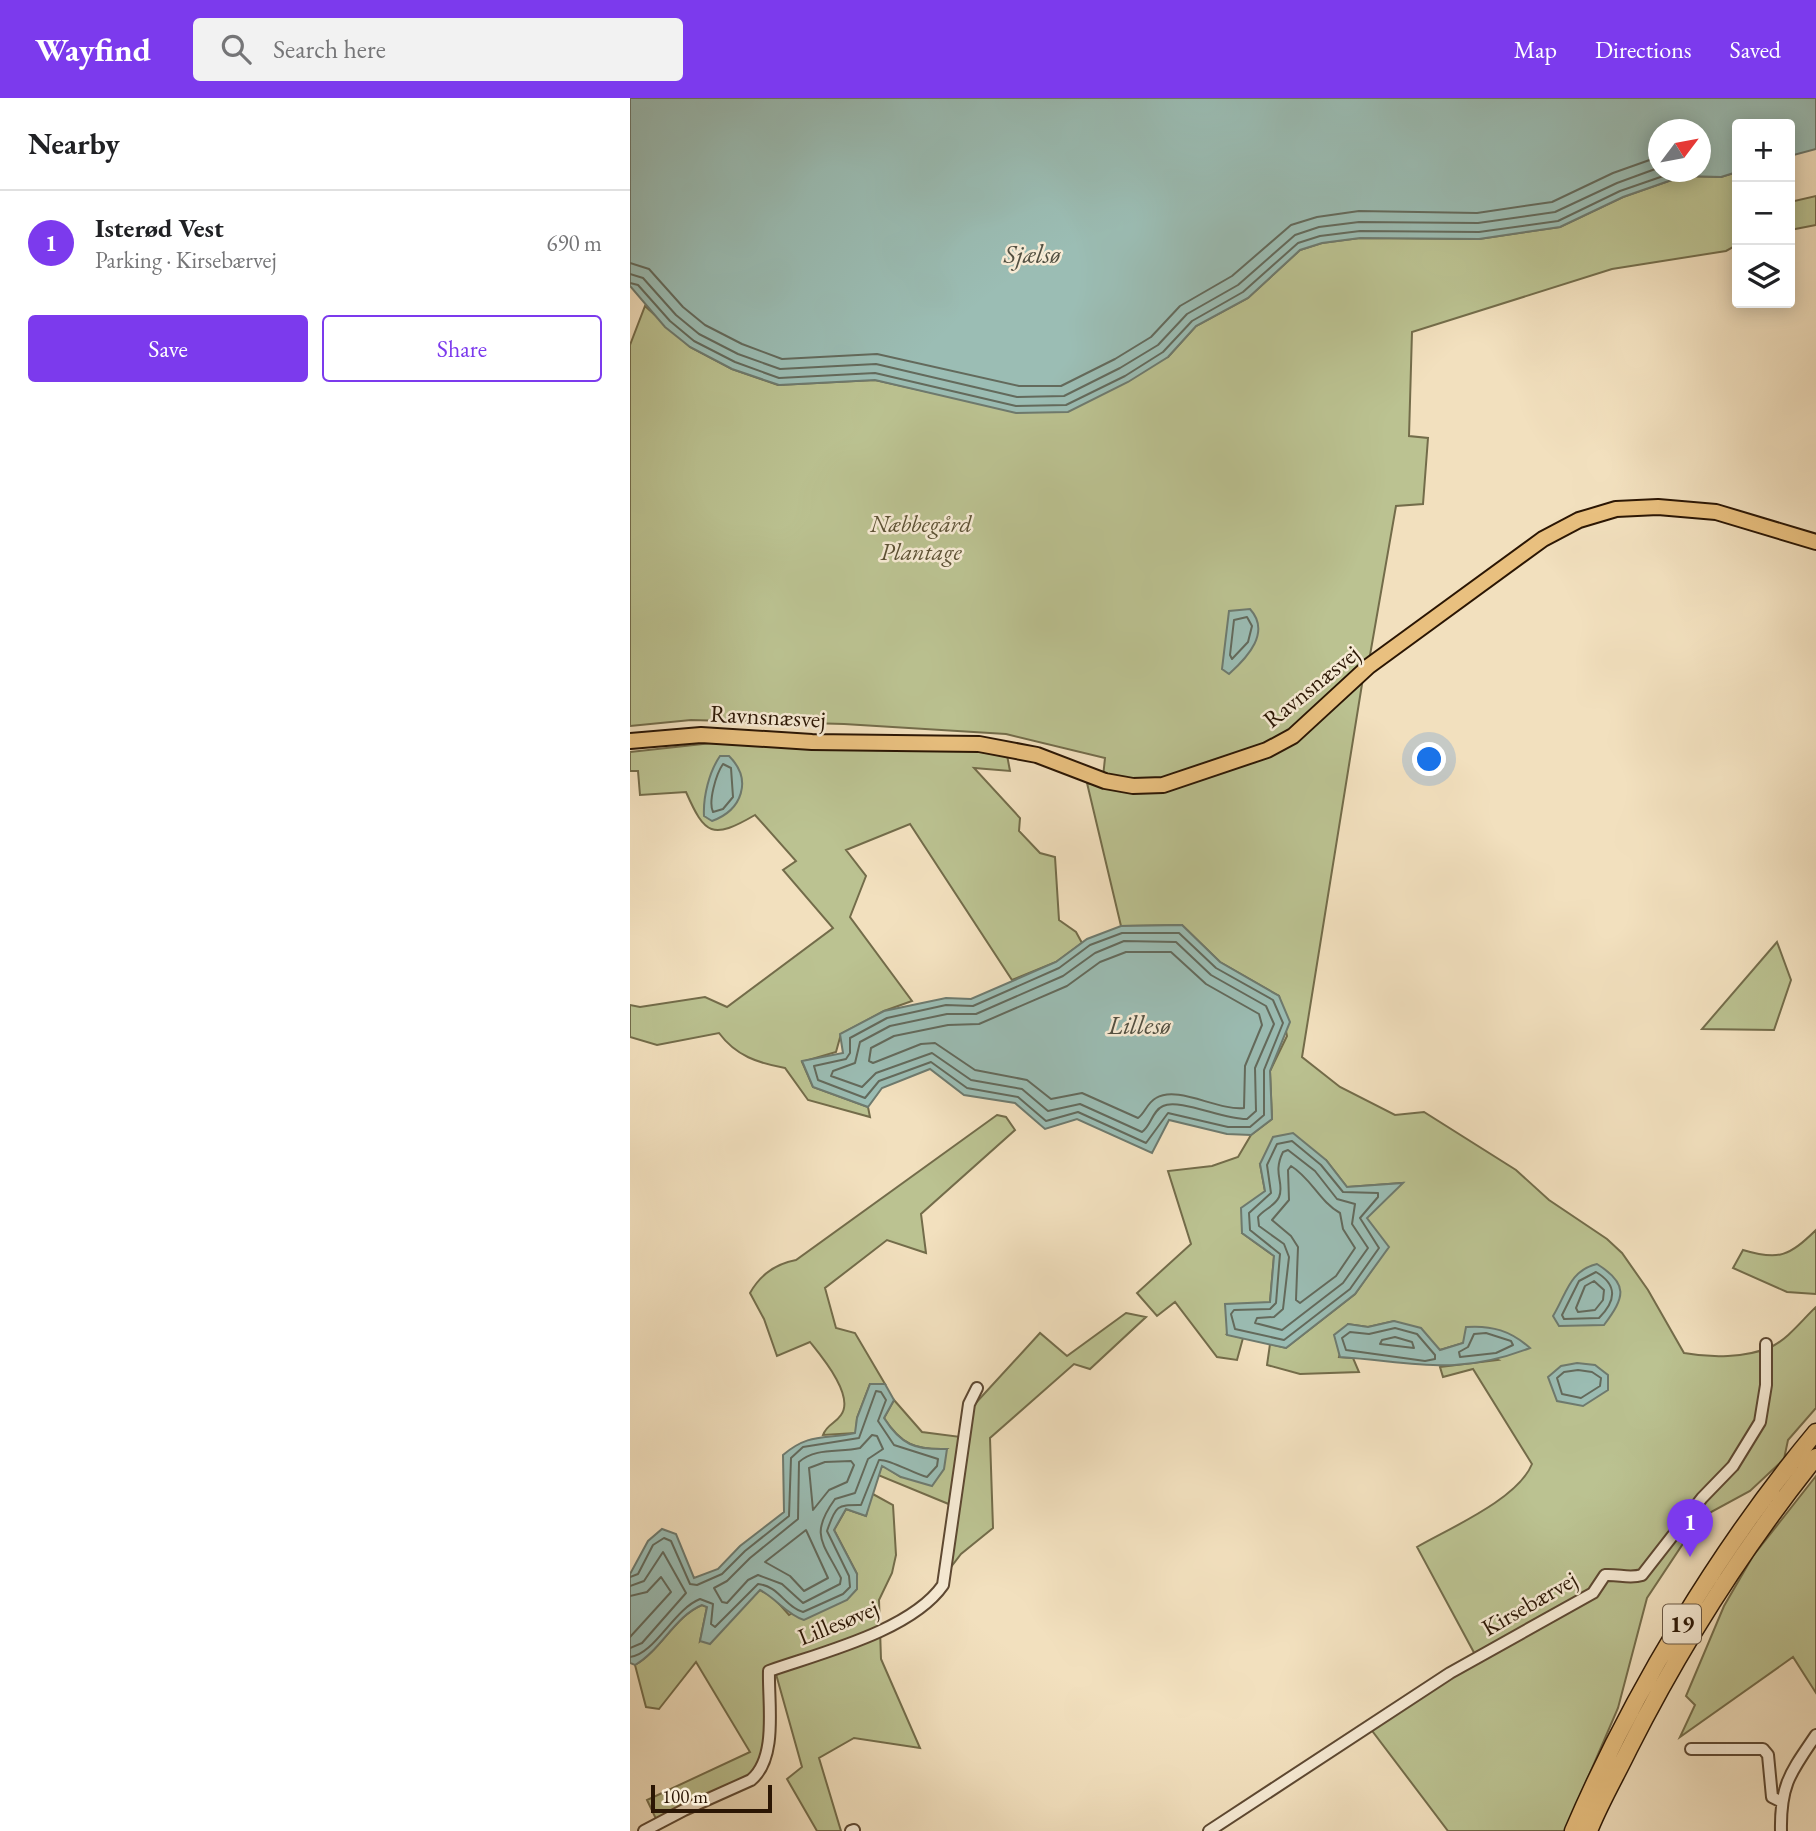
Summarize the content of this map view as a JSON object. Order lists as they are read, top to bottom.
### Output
{
  "streets": {
    "highway": ["19"],
    "main road": ["Ravnsnæsvej"],
    "street": ["Kirsebærvej", "Lillesøvej"]
  },
  "water": ["Sjælsø", "Lillesø"],
  "parks": ["Næbbegård Plantage"],
  "scale_bar": "100 m",
  "north": "top right",
  "page": {
    "header": "Wayfind",
    "search": "Search here",
    "nav": ["Map", "Directions", "Saved"],
    "heading": "Nearby",
    "map_buttons": ["+", "−"],
    "list": [
      {
        "mark": "1",
        "name": "Isterød Vest",
        "note": "Parking · Kirsebærvej",
        "value": "690 m"
      }
    ],
    "buttons": ["Save", "Share"],
    "pins": "1",
    "scale": "100 m"
  }
}
